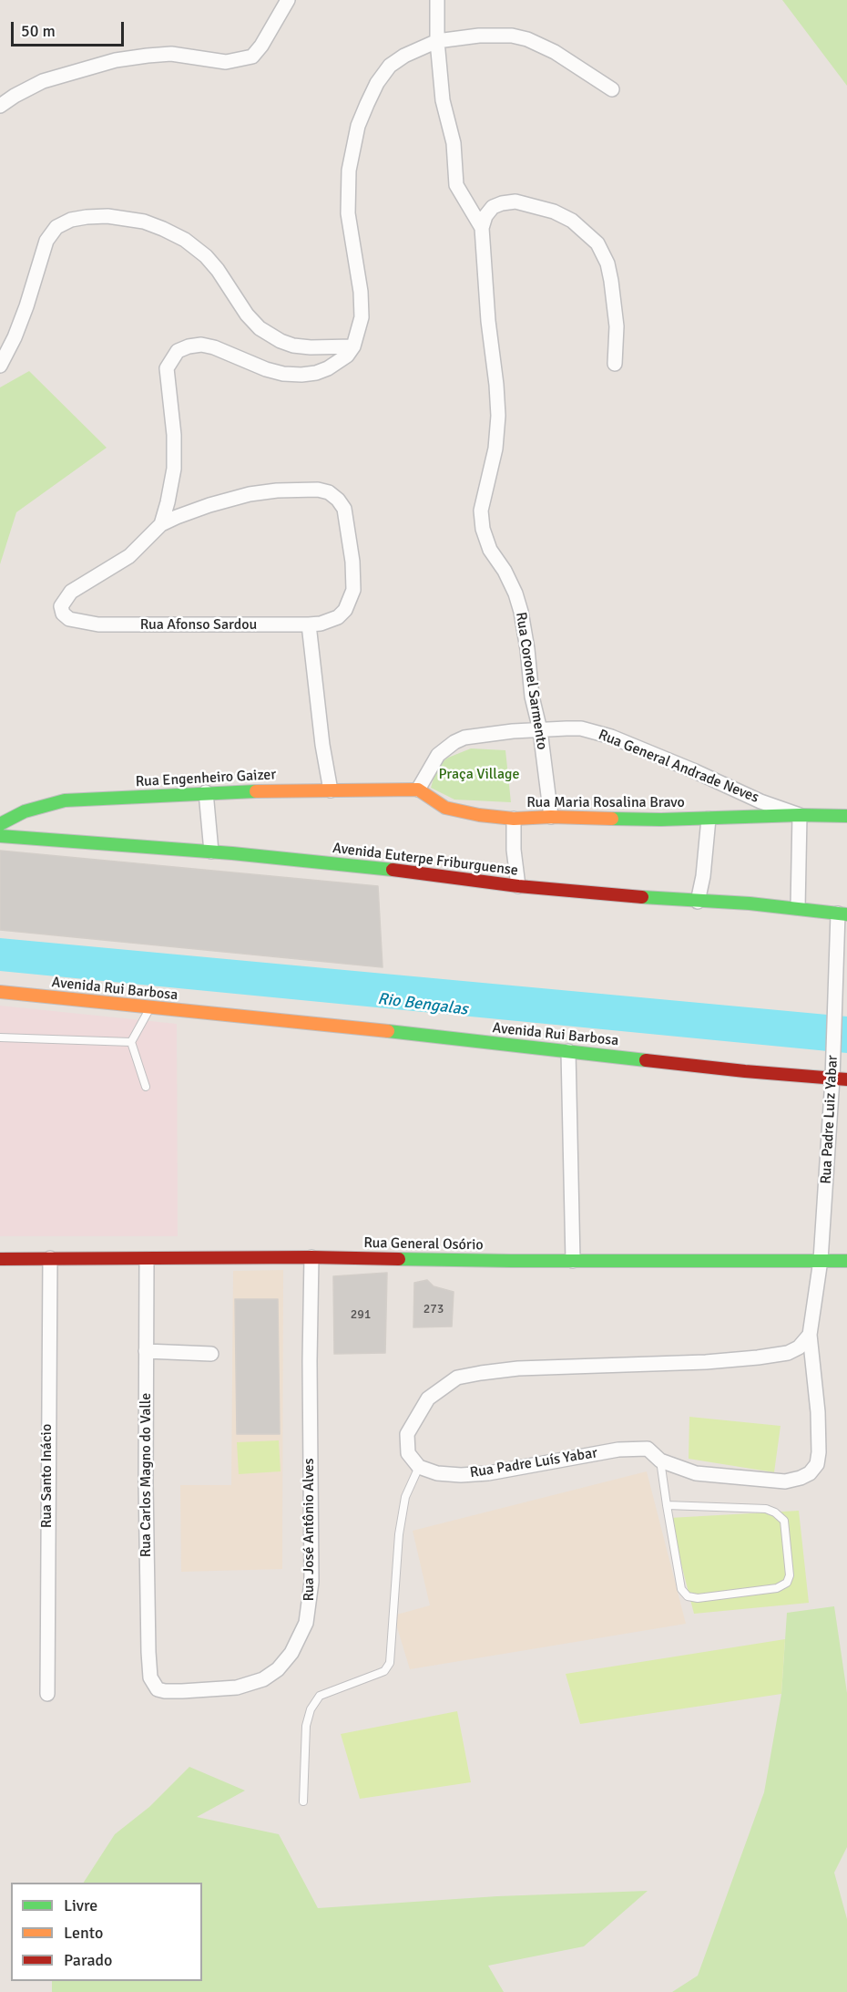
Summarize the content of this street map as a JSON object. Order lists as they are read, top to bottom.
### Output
{
  "streets": {
    "street": [
      "Rua Afonso Sardou",
      "Rua Coronel Sarmento",
      "Rua General Andrade Neves",
      "Rua Engenheiro Gaizer",
      "Rua Maria Rosalina Bravo",
      "Avenida Euterpe Friburguense",
      "Avenida Rui Barbosa",
      "Rua Padre Luiz Yabar",
      "Rua General Osório",
      "Rua Padre Luís Yabar",
      "Rua Carlos Magno do Valle",
      "Rua Santo Inácio",
      "Rua José Antônio Alves"
    ]
  },
  "crossings": [
    ["Rua Coronel Sarmento", "Rua General Andrade Neves"],
    ["Rua Coronel Sarmento", "Rua Maria Rosalina Bravo"],
    ["Rua General Andrade Neves", "Rua Engenheiro Gaizer"],
    ["Rua General Andrade Neves", "Rua Maria Rosalina Bravo"],
    ["Rua Engenheiro Gaizer", "Rua Maria Rosalina Bravo"],
    ["Avenida Euterpe Friburguense", "Rua Padre Luiz Yabar"],
    ["Avenida Rui Barbosa", "Rua Padre Luiz Yabar"],
    ["Rua Padre Luiz Yabar", "Rua General Osório"],
    ["Rua Padre Luiz Yabar", "Rua Padre Luís Yabar"],
    ["Rua General Osório", "Rua Padre Luís Yabar"],
    ["Rua General Osório", "Rua Carlos Magno do Valle"],
    ["Rua General Osório", "Rua Santo Inácio"],
    ["Rua General Osório", "Rua José Antônio Alves"],
    ["Rua Carlos Magno do Valle", "Rua José Antônio Alves"]
  ],
  "water": ["Rio Bengalas"],
  "parks": ["Praça Village"],
  "house_numbers": ["273", "291"],
  "legend": ["Livre", "Lento", "Parado"],
  "scale_bar": "50 m"
}
